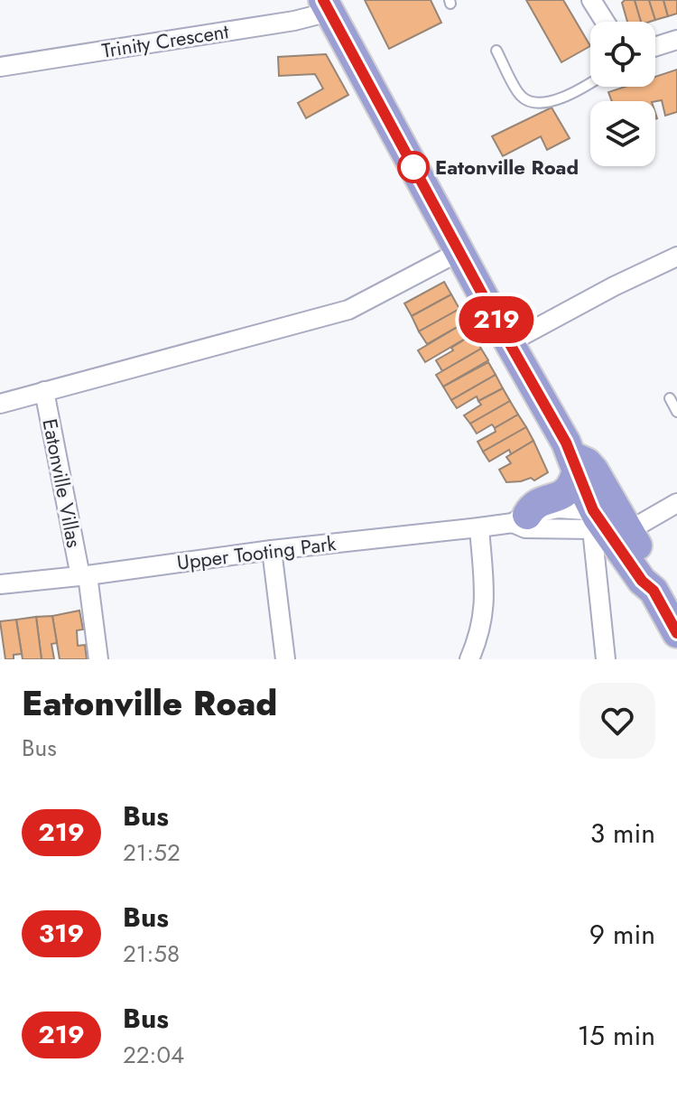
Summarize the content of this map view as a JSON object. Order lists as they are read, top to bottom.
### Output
{
  "streets": {
    "street": ["Trinity Crescent", "Eatonville Villas", "Upper Tooting Park"]
  },
  "crossings": [
    ["Eatonville Villas", "Upper Tooting Park"]
  ],
  "places": ["Eatonville Road"],
  "lines": ["bus line 219"],
  "page": {
    "on_map": "219",
    "heading": ["Eatonville Road", "Bus"],
    "list": [
      {
        "mark": "219",
        "name": "Bus",
        "note": "21:52",
        "value": "3 min"
      },
      {
        "mark": "319",
        "name": "Bus",
        "note": "21:58",
        "value": "9 min"
      },
      {
        "mark": "219",
        "name": "Bus",
        "note": "22:04",
        "value": "15 min"
      }
    ]
  }
}
